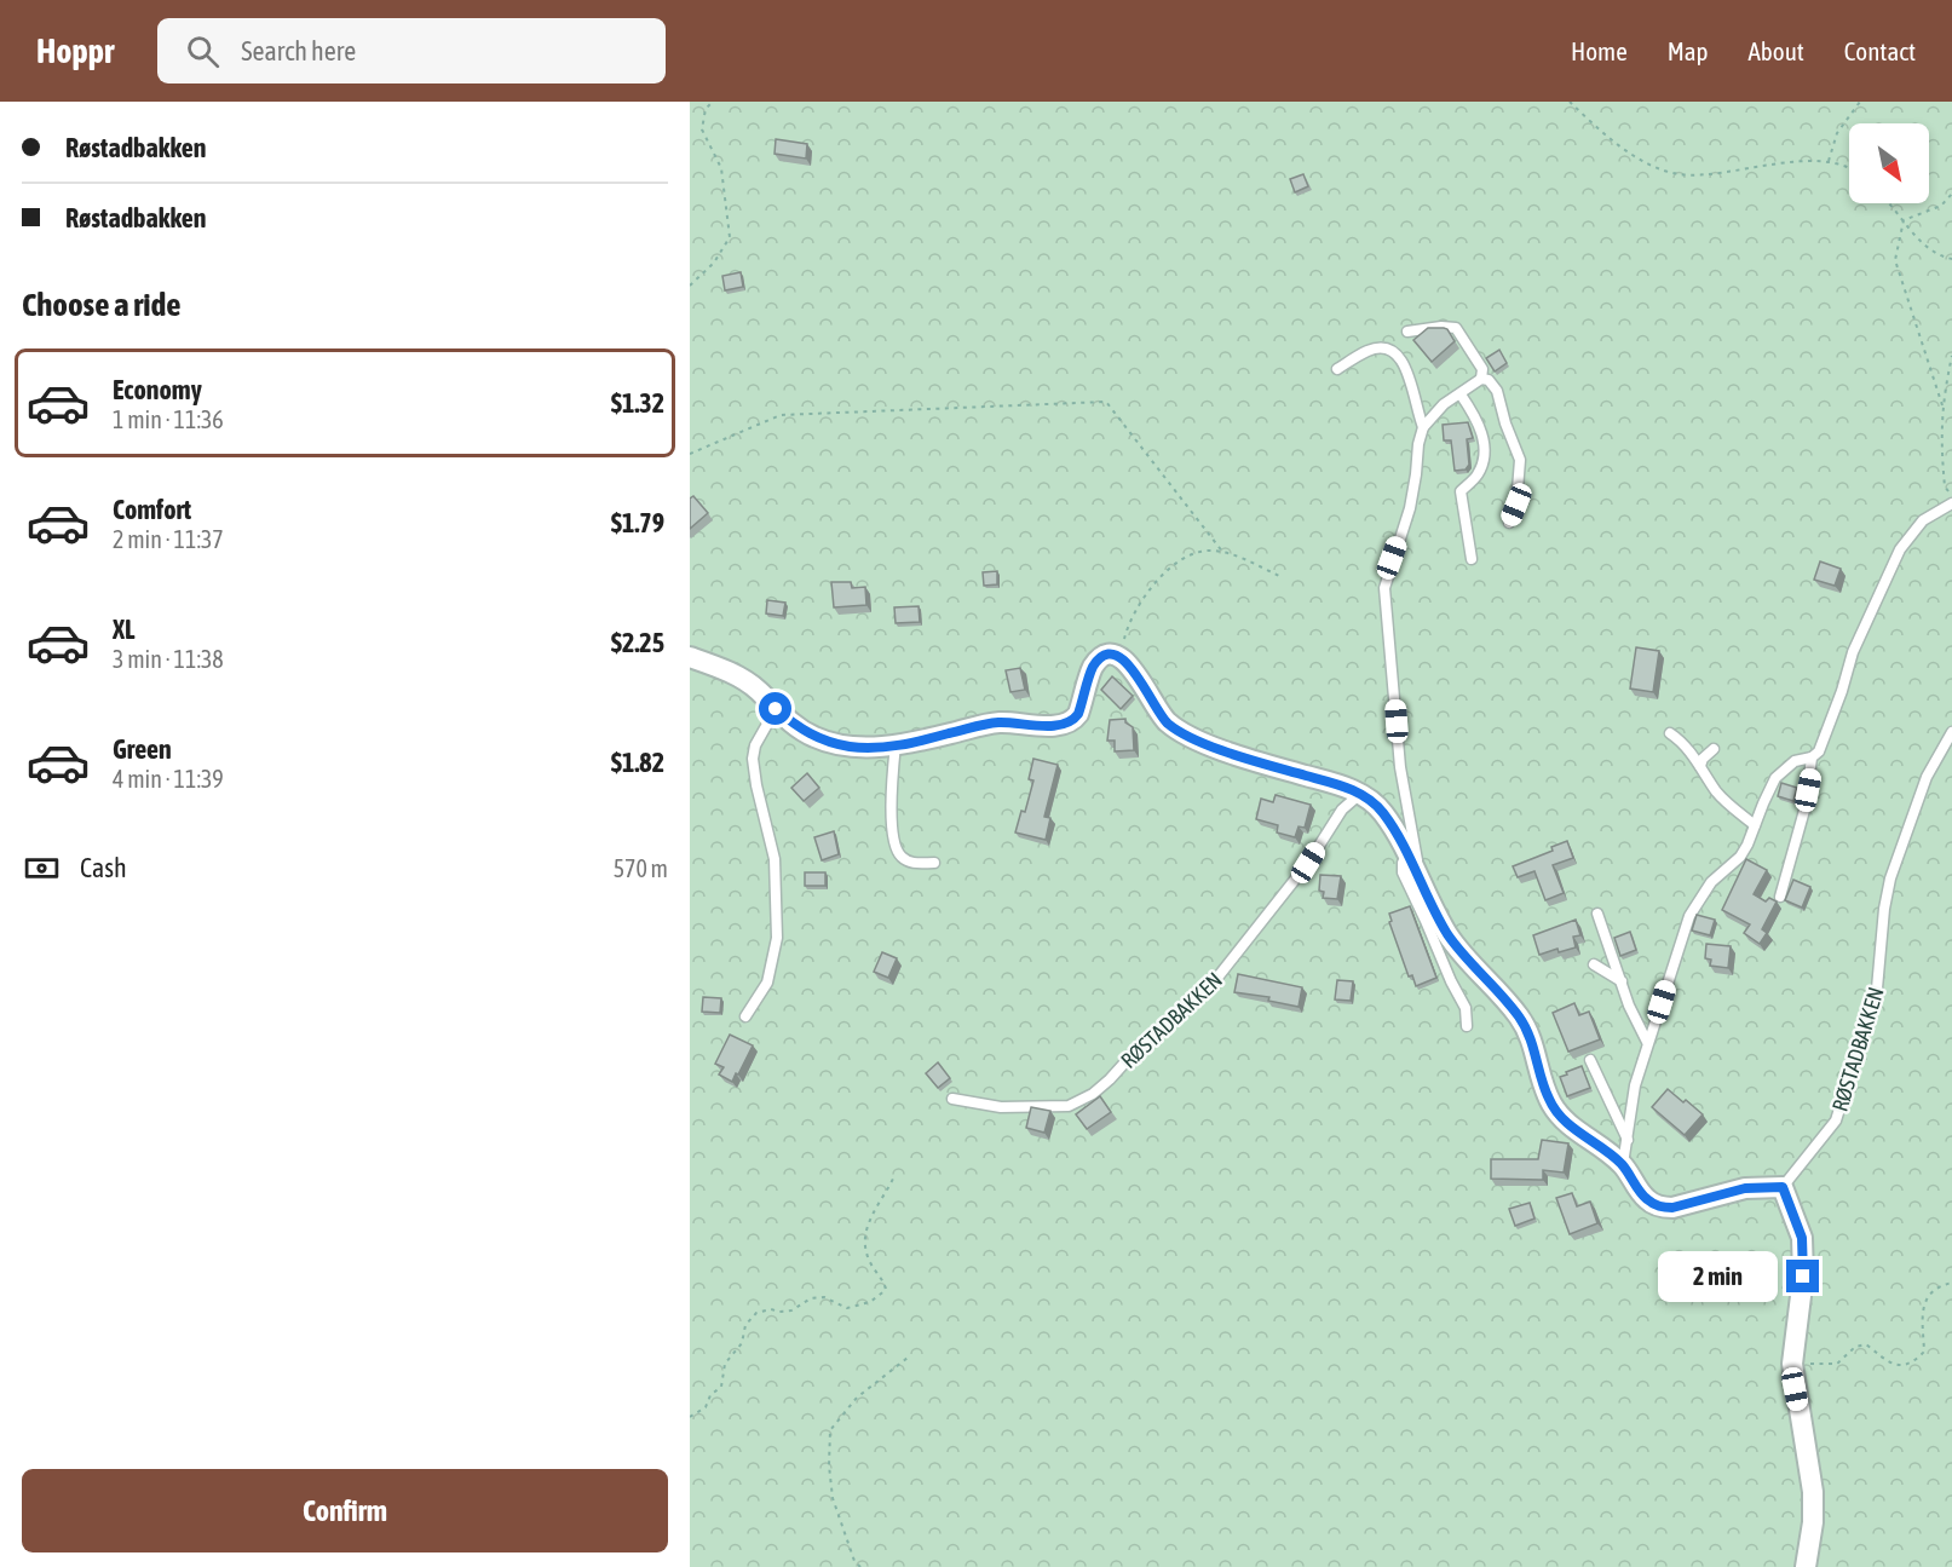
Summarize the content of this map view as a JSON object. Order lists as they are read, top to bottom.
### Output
{
  "streets": {
    "lane": ["RØSTADBAKKEN"]
  },
  "north": "bottom right",
  "page": {
    "header": "Hoppr",
    "search": "Search here",
    "nav": [
      "Home",
      "Map",
      "About",
      "Contact"
    ],
    "banner": ["Røstadbakken", "Røstadbakken"],
    "heading": "Choose a ride",
    "list": [
      {
        "name": "Economy",
        "note": "1 min · 11:36",
        "value": "$1.32"
      },
      {
        "name": "Comfort",
        "note": "2 min · 11:37",
        "value": "$1.79"
      },
      {
        "name": "XL",
        "note": "3 min · 11:38",
        "value": "$2.25"
      },
      {
        "name": "Green",
        "note": "4 min · 11:39",
        "value": "$1.82"
      }
    ],
    "pay": ["Cash", "570 m"],
    "bubble": "2 min",
    "buttons": "Confirm"
  }
}
